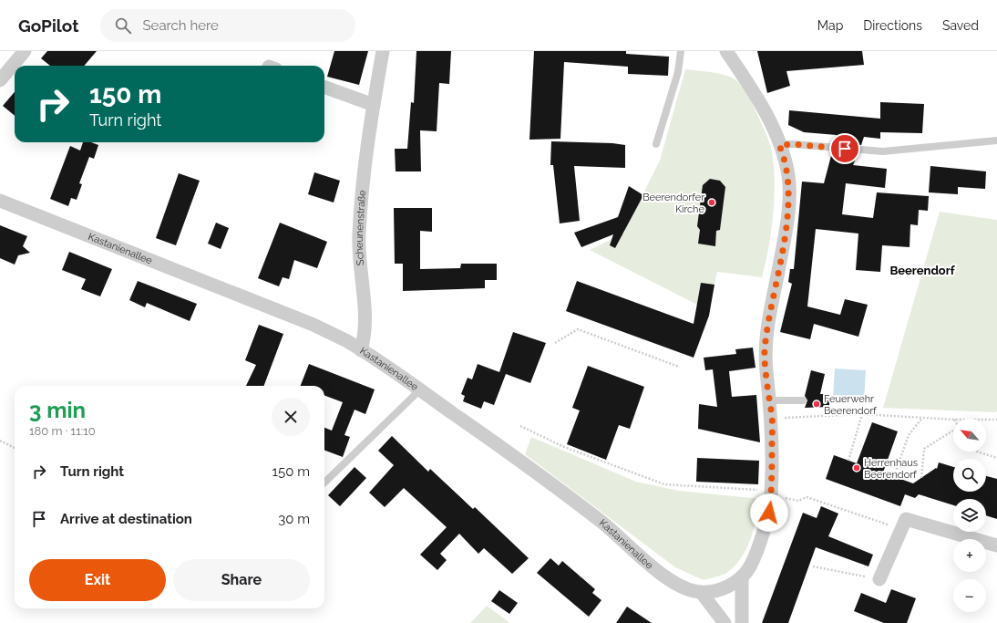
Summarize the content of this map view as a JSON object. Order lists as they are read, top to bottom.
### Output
{
  "streets": {
    "street": ["Scheunenstraße", "Kastanienallee"]
  },
  "crossings": [
    ["Scheunenstraße", "Kastanienallee"]
  ],
  "districts": ["Beerendorf"],
  "places": ["Beerendorfer Kirche", "Feuerwehr Beerendorf", "Herrenhaus Beerendorf"],
  "north": "top left",
  "page": {
    "header": "GoPilot",
    "search": "Search here",
    "nav": ["Map", "Directions", "Saved"],
    "turn": ["150 m", "Turn right"],
    "heading": ["3 min", "180 m · 11:10"],
    "map_buttons": ["+", "−"],
    "list": [
      {
        "name": "Turn right",
        "value": "150 m"
      },
      {
        "name": "Arrive at destination",
        "value": "30 m"
      }
    ],
    "buttons": ["Exit", "Share"]
  }
}
